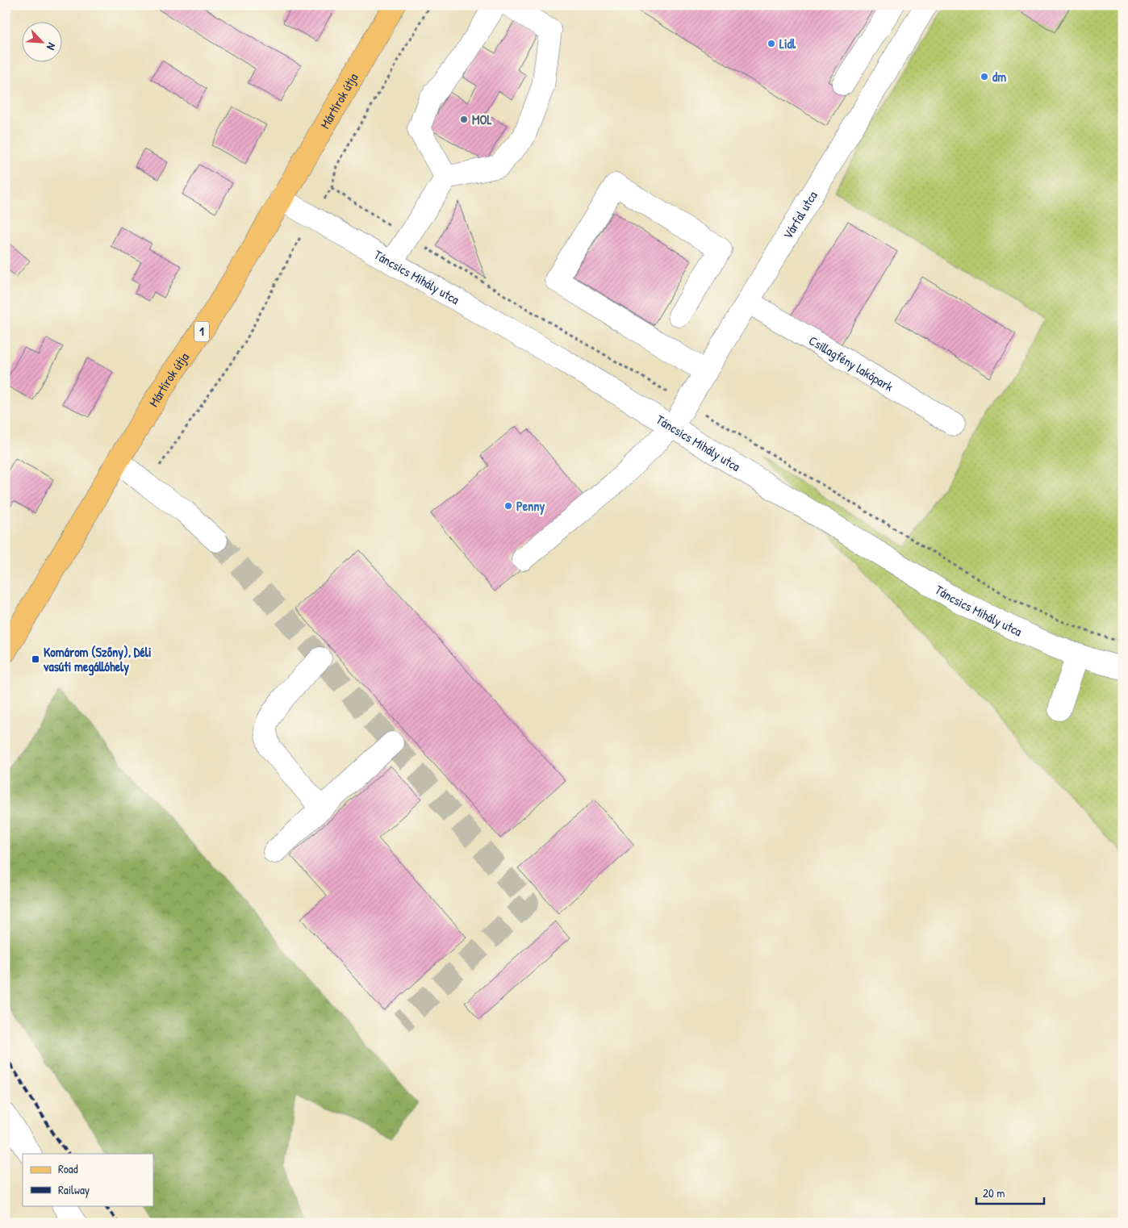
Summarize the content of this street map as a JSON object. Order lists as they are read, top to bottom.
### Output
{
  "streets": {
    "main road": ["Mártírok útja", "1"],
    "street": ["Várfal utca", "Táncsics Mihály utca", "Csillagfény lakópark"]
  },
  "crossings": [
    ["Mártírok útja", "Táncsics Mihály utca"],
    ["Várfal utca", "Táncsics Mihály utca"],
    ["Várfal utca", "Csillagfény lakópark"]
  ],
  "places": {
    "other": [
      "Lidl",
      "dm",
      "MOL",
      "Penny"
    ],
    "transit": ["Komárom (Szőny), Déli vasúti megállóhely"]
  },
  "legend": ["Road", "Railway"],
  "scale_bar": "20 m",
  "north": "bottom right"
}
